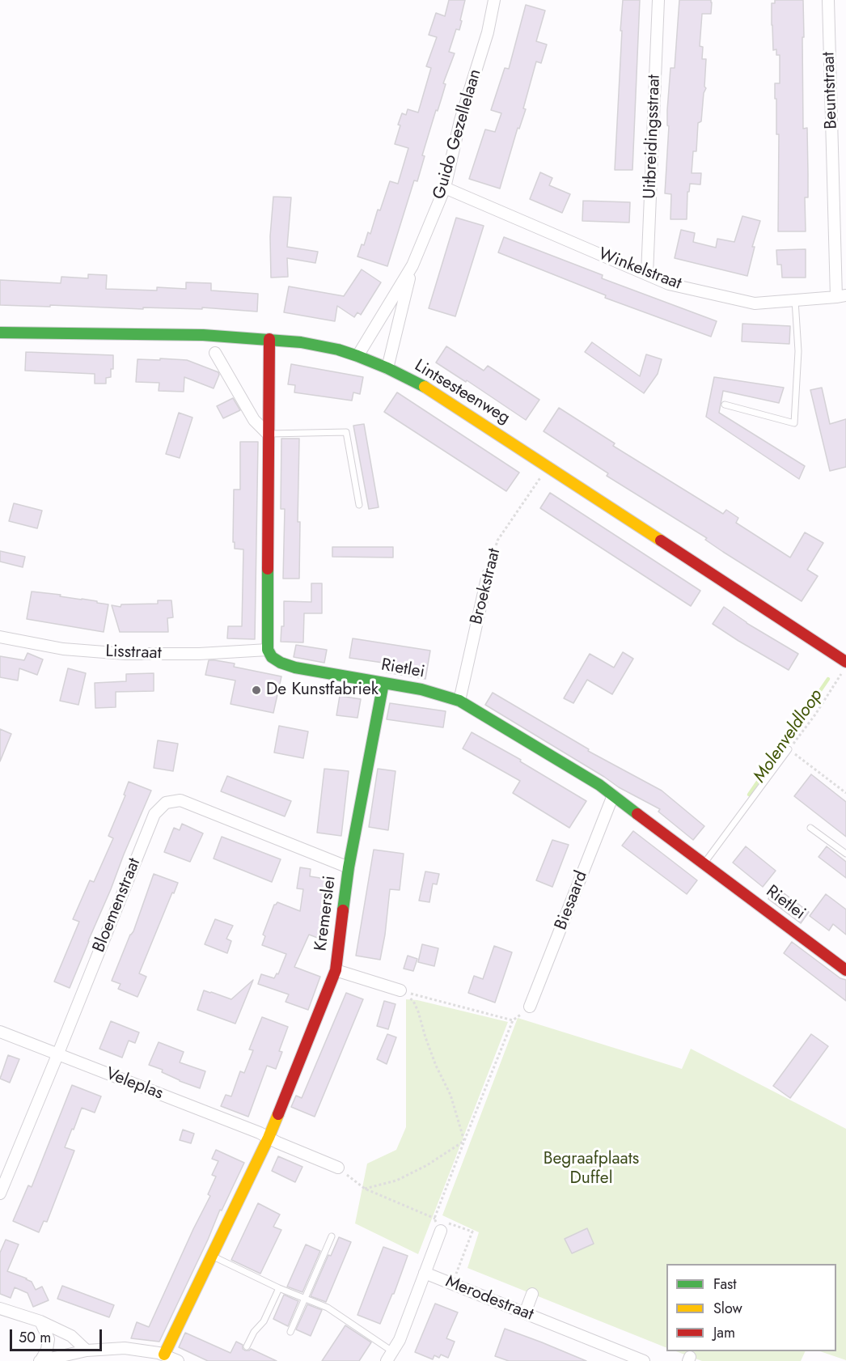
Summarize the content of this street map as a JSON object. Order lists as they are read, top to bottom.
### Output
{
  "streets": {
    "street": [
      "Beuntstraat",
      "Guido Gezellelaan",
      "Uitbreidingsstraat",
      "Winkelstraat",
      "Lintsesteenweg",
      "Broekstraat",
      "Lisstraat",
      "Rietlei",
      "Biesaard",
      "Bloemenstraat",
      "Kremerslei",
      "Veleplas",
      "Merodestraat"
    ]
  },
  "crossings": [
    ["Beuntstraat", "Winkelstraat"],
    ["Guido Gezellelaan", "Winkelstraat"],
    ["Guido Gezellelaan", "Lintsesteenweg"],
    ["Uitbreidingsstraat", "Winkelstraat"],
    ["Lintsesteenweg", "Broekstraat"],
    ["Broekstraat", "Rietlei"],
    ["Lisstraat", "Rietlei"],
    ["Rietlei", "Biesaard"],
    ["Rietlei", "Kremerslei"],
    ["Bloemenstraat", "Kremerslei"],
    ["Bloemenstraat", "Veleplas"],
    ["Kremerslei", "Veleplas"]
  ],
  "water": ["Molenveldloop"],
  "parks": ["Begraafplaats Duffel"],
  "places": ["De Kunstfabriek"],
  "legend": ["Fast", "Slow", "Jam"],
  "scale_bar": "50 m"
}
